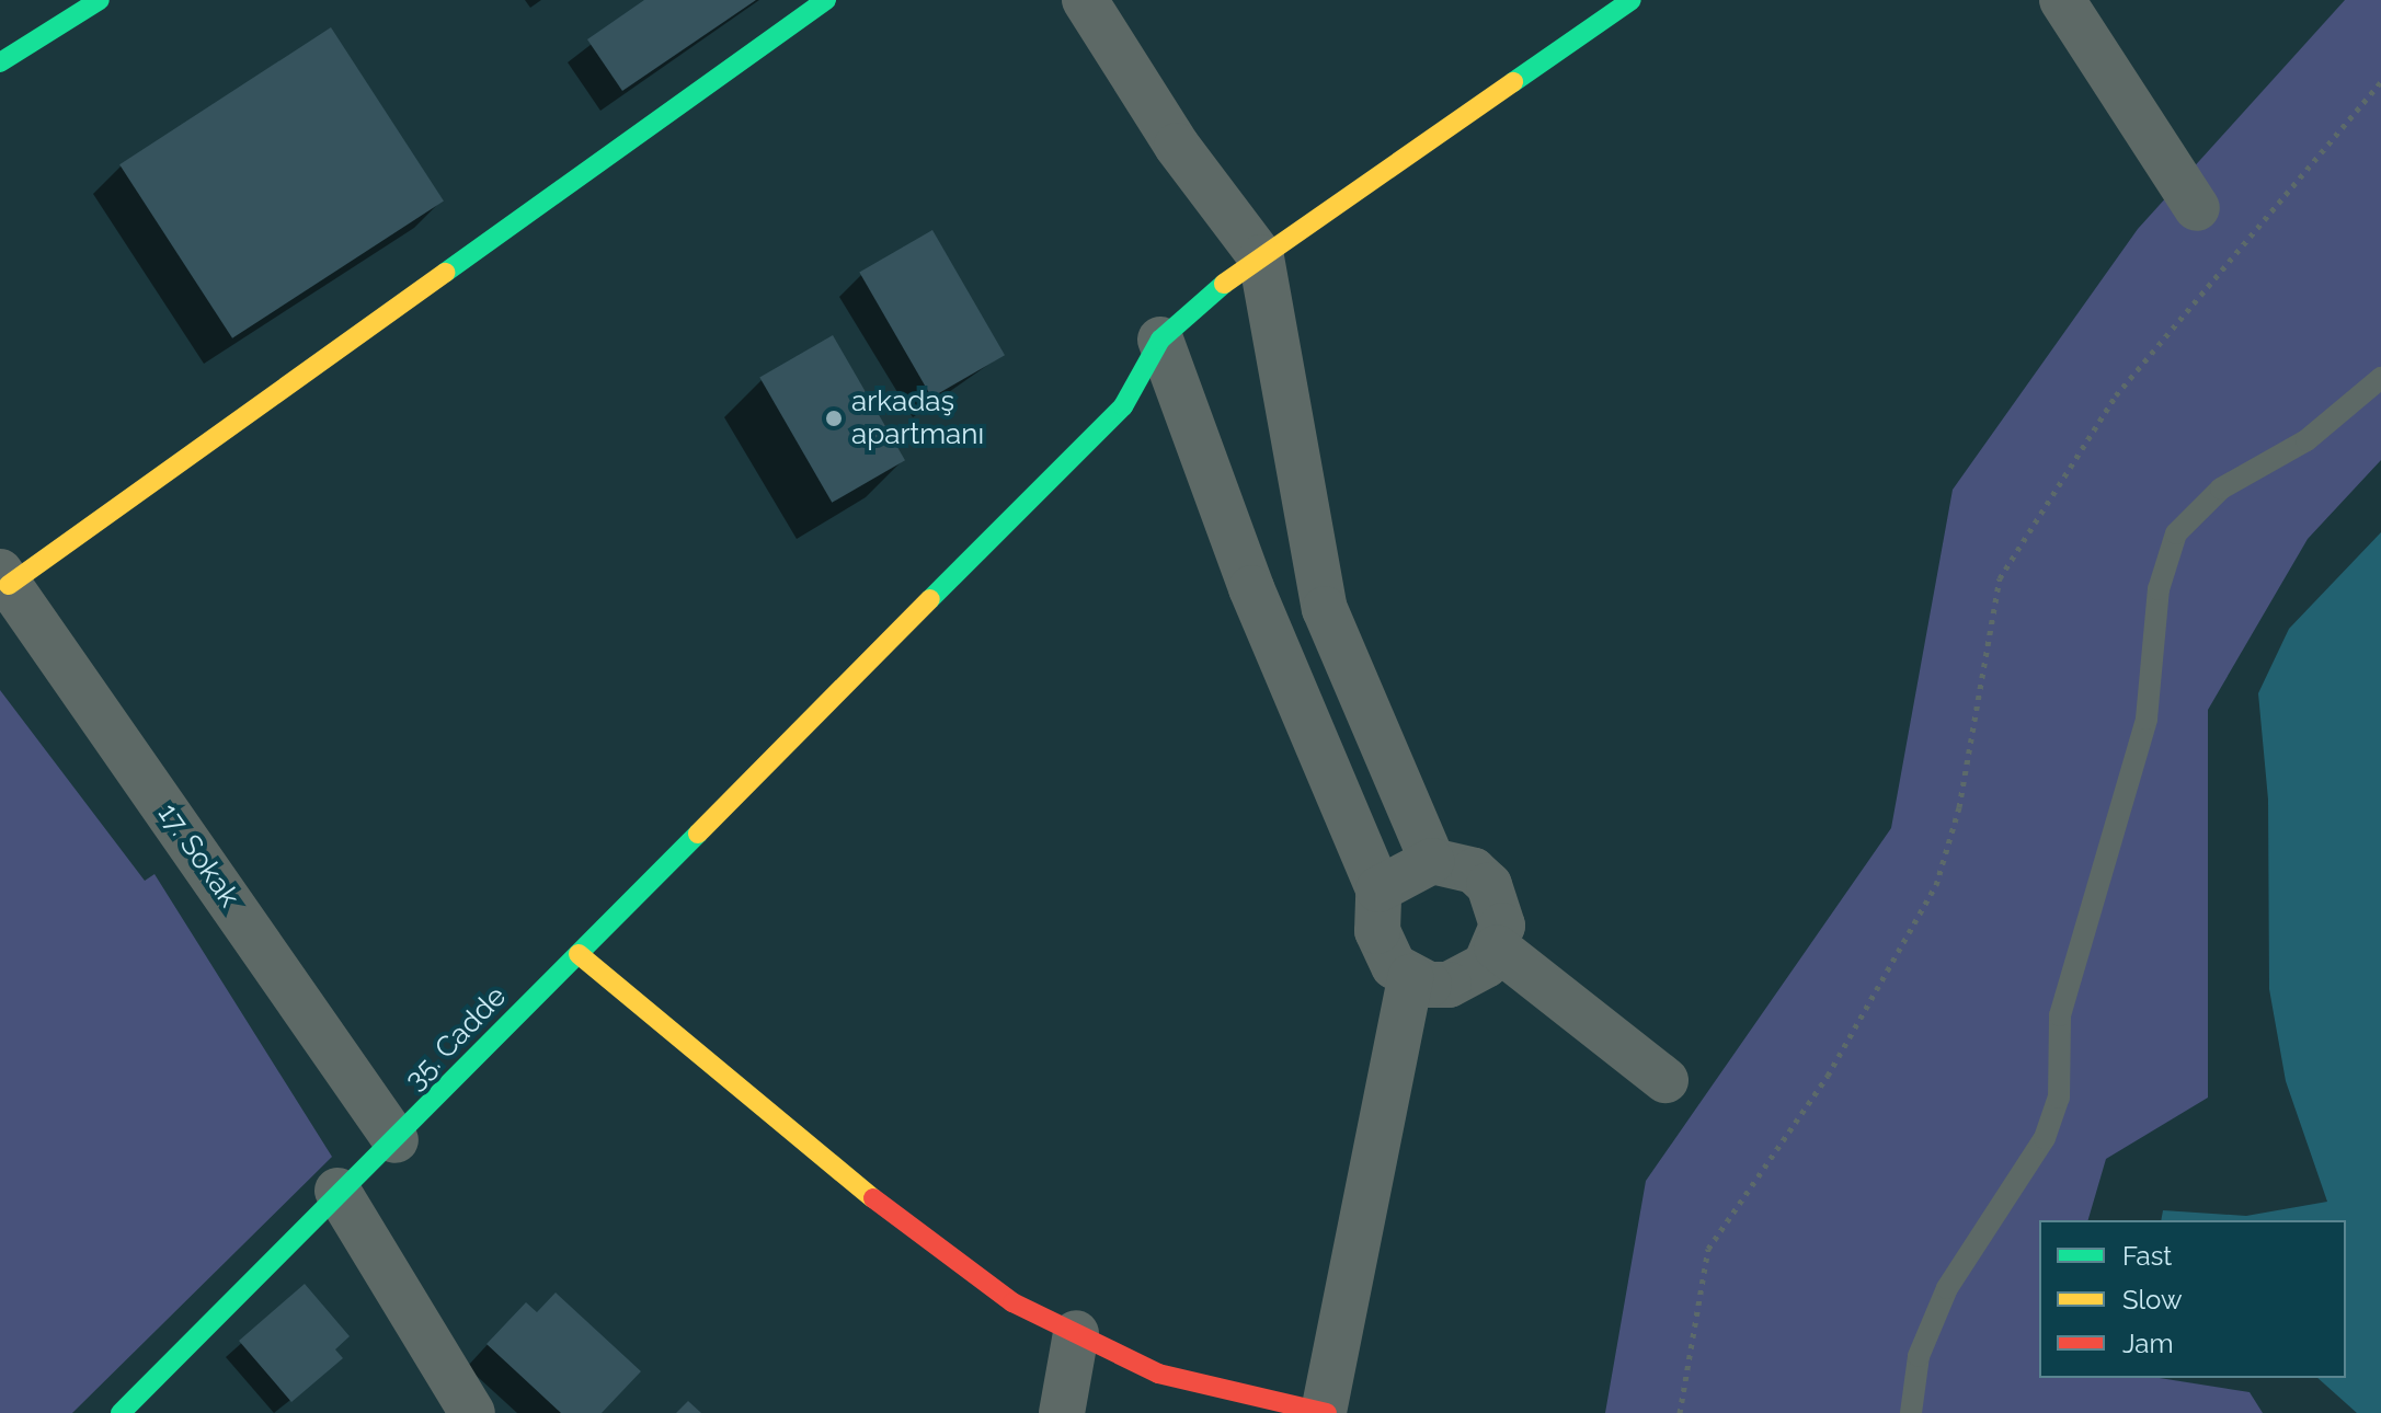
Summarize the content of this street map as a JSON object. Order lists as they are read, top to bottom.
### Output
{
  "streets": {
    "street": ["17. Sokak", "35. Cadde"]
  },
  "crossings": [
    ["17. Sokak", "35. Cadde"]
  ],
  "places": ["arkadaş apartmanı"],
  "legend": ["Fast", "Slow", "Jam"]
}
